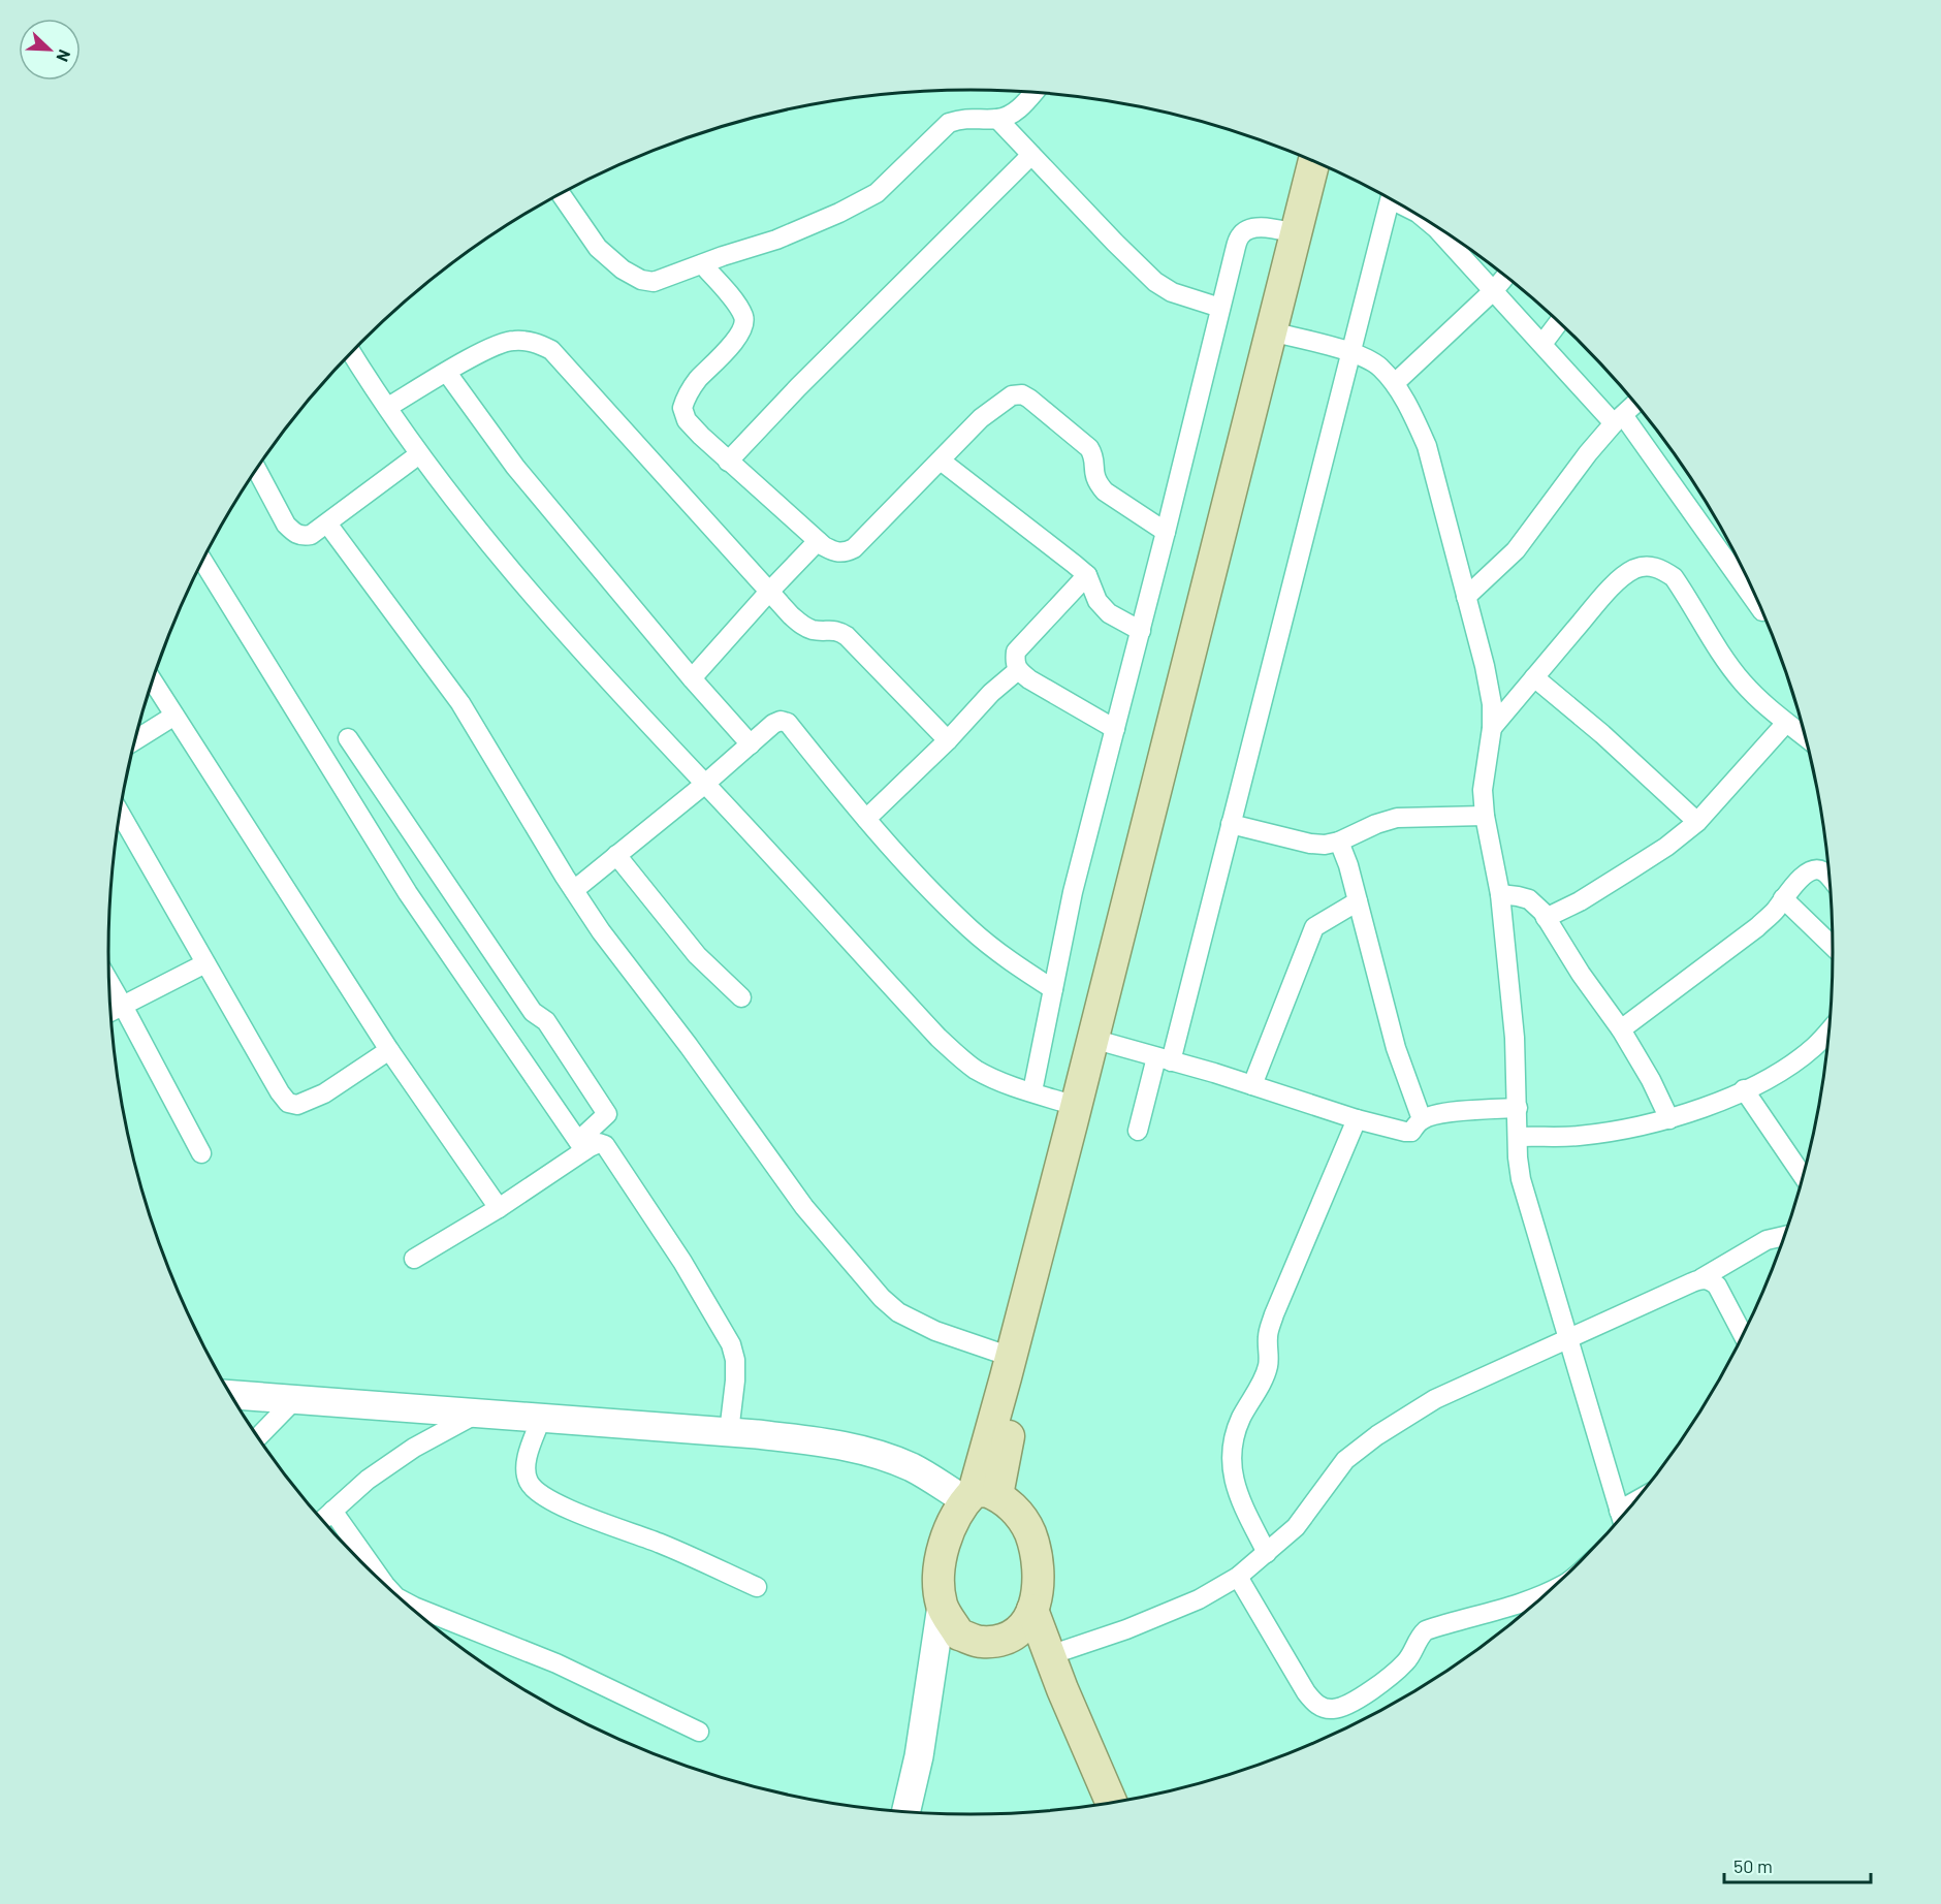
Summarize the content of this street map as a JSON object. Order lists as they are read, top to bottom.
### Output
{
  "scale_bar": "50 m",
  "north": "bottom right"
}
